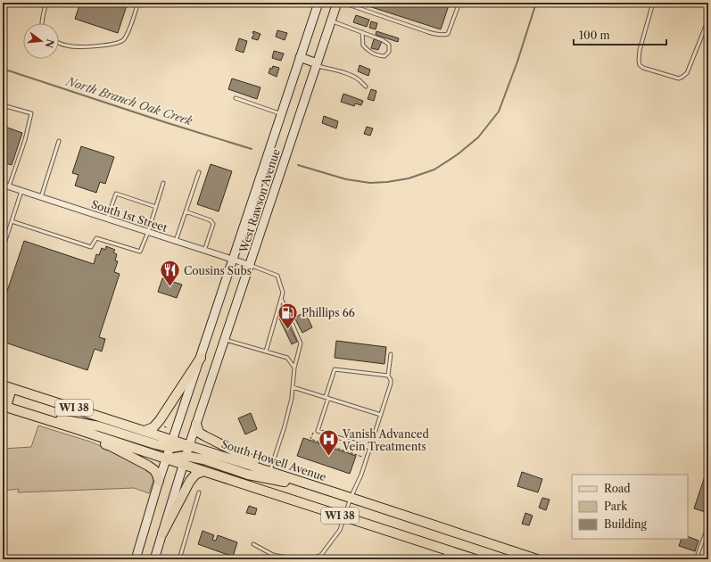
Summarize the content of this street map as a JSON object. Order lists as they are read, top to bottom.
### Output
{
  "streets": {
    "main road": ["West Rawson Avenue", "WI 38", "South Howell Avenue"],
    "street": ["South 1st Street"]
  },
  "crossings": [
    ["West Rawson Avenue", "South 1st Street"],
    ["West Rawson Avenue", "WI 38"],
    ["West Rawson Avenue", "South Howell Avenue"]
  ],
  "water": ["North Branch Oak Creek"],
  "places": {
    "restaurant": ["Cousins Subs"],
    "fuel station": ["Phillips 66"],
    "hospital": ["Vanish Advanced Vein Treatments"]
  },
  "legend": ["Road", "Park", "Building"],
  "scale_bar": "100 m",
  "north": "right"
}
